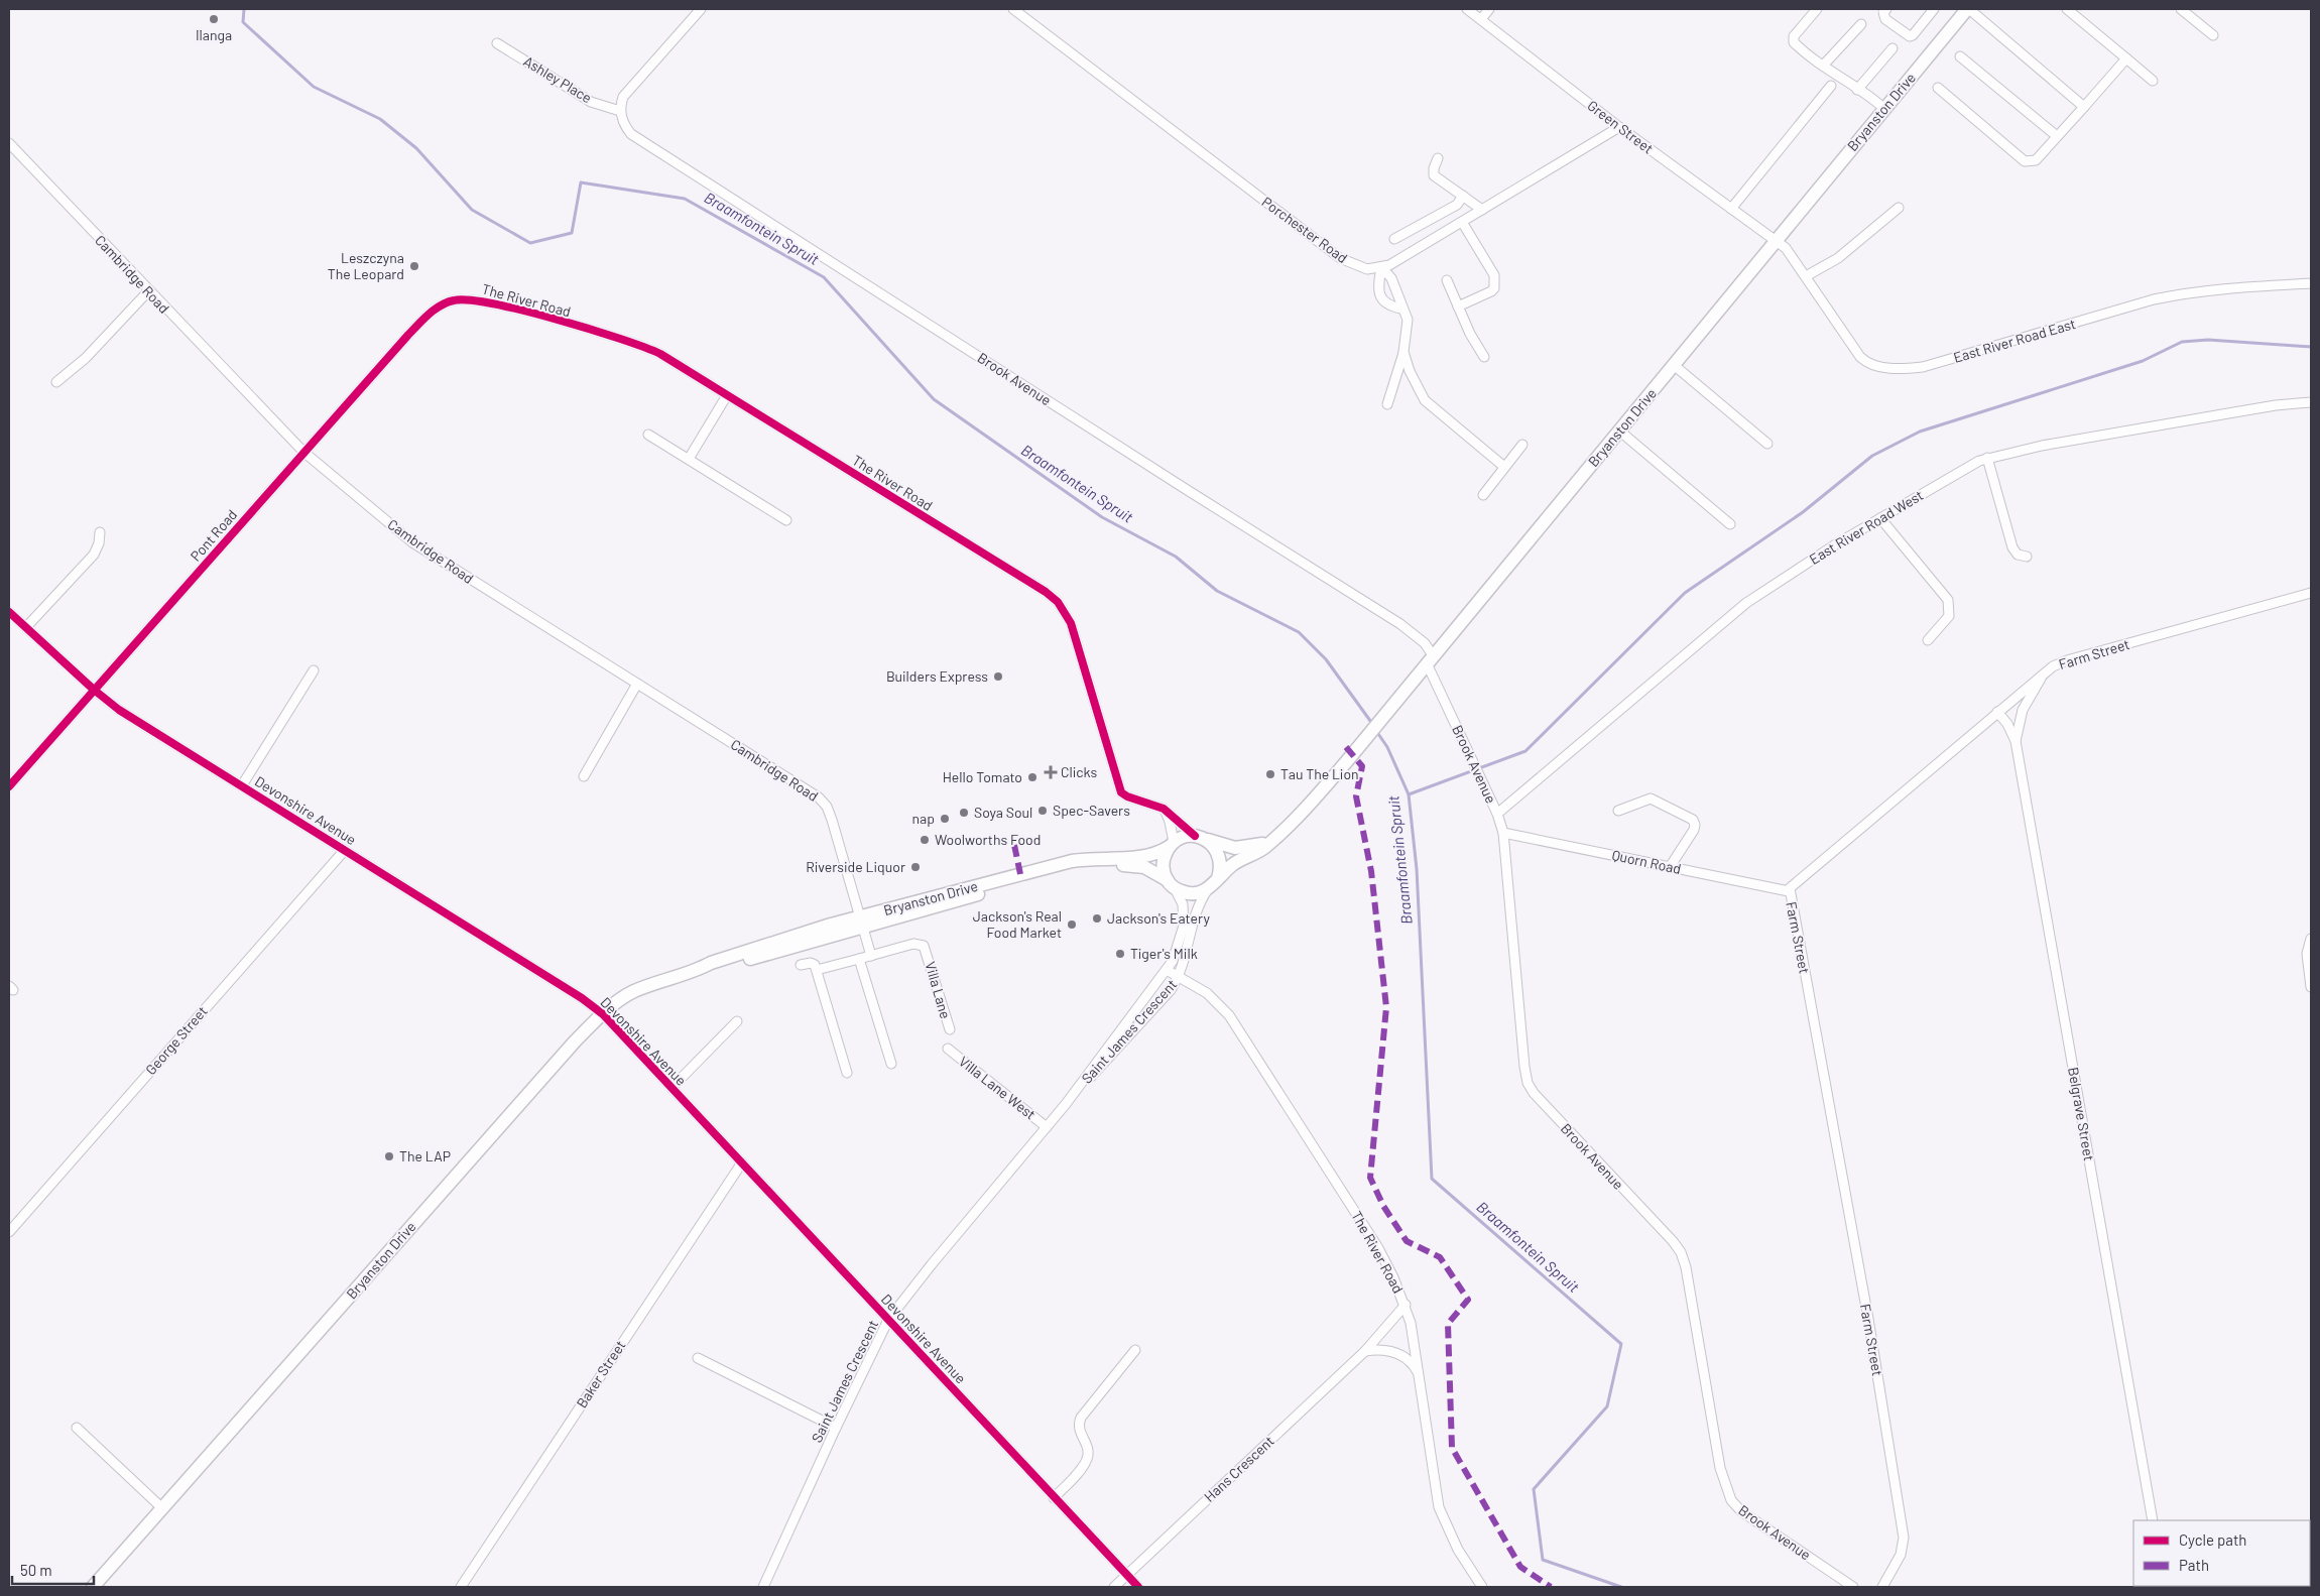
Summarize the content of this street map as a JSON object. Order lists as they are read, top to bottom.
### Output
{
  "streets": {
    "main road": ["Bryanston Drive"],
    "street": [
      "Ashley Place",
      "Green Street",
      "Porchester Road",
      "Cambridge Road",
      "The River Road",
      "East River Road East",
      "Brook Avenue",
      "East River Road West",
      "Pont Road",
      "Farm Street",
      "Devonshire Avenue",
      "Quorn Road",
      "Villa Lane",
      "Saint James Crescent",
      "George Street",
      "Villa Lane West",
      "Belgrave Street",
      "Baker Street",
      "Hans Crescent"
    ]
  },
  "crossings": [
    ["Ashley Place", "Brook Avenue"],
    ["Bryanston Drive", "Green Street"],
    ["Bryanston Drive", "Cambridge Road"],
    ["Bryanston Drive", "The River Road"],
    ["Bryanston Drive", "East River Road East"],
    ["Bryanston Drive", "Brook Avenue"],
    ["Bryanston Drive", "Devonshire Avenue"],
    ["Bryanston Drive", "Saint James Crescent"],
    ["Green Street", "East River Road East"],
    ["Cambridge Road", "Pont Road"],
    ["The River Road", "Pont Road"],
    ["The River Road", "Saint James Crescent"],
    ["The River Road", "Hans Crescent"],
    ["Brook Avenue", "East River Road West"],
    ["Brook Avenue", "Quorn Road"],
    ["Pont Road", "Devonshire Avenue"],
    ["Farm Street", "Quorn Road"],
    ["Farm Street", "Belgrave Street"],
    ["Devonshire Avenue", "Saint James Crescent"],
    ["Devonshire Avenue", "George Street"],
    ["Devonshire Avenue", "Baker Street"],
    ["Devonshire Avenue", "Hans Crescent"],
    ["Saint James Crescent", "Villa Lane West"]
  ],
  "water": ["Braamfontein Spruit"],
  "places": {
    "other": [
      "Ilanga",
      "Leszczyna The Leopard",
      "Builders Express",
      "Tau The Lion",
      "Hello Tomato",
      "Spec-Savers",
      "Soya Soul",
      "nap",
      "Woolworths Food",
      "Riverside Liquor",
      "Jackson's Eatery",
      "Jackson's Real Food Market",
      "Tiger's Milk",
      "The LAP"
    ],
    "health": ["Clicks"]
  },
  "legend": ["Cycle path", "Path"],
  "scale_bar": "50 m"
}
